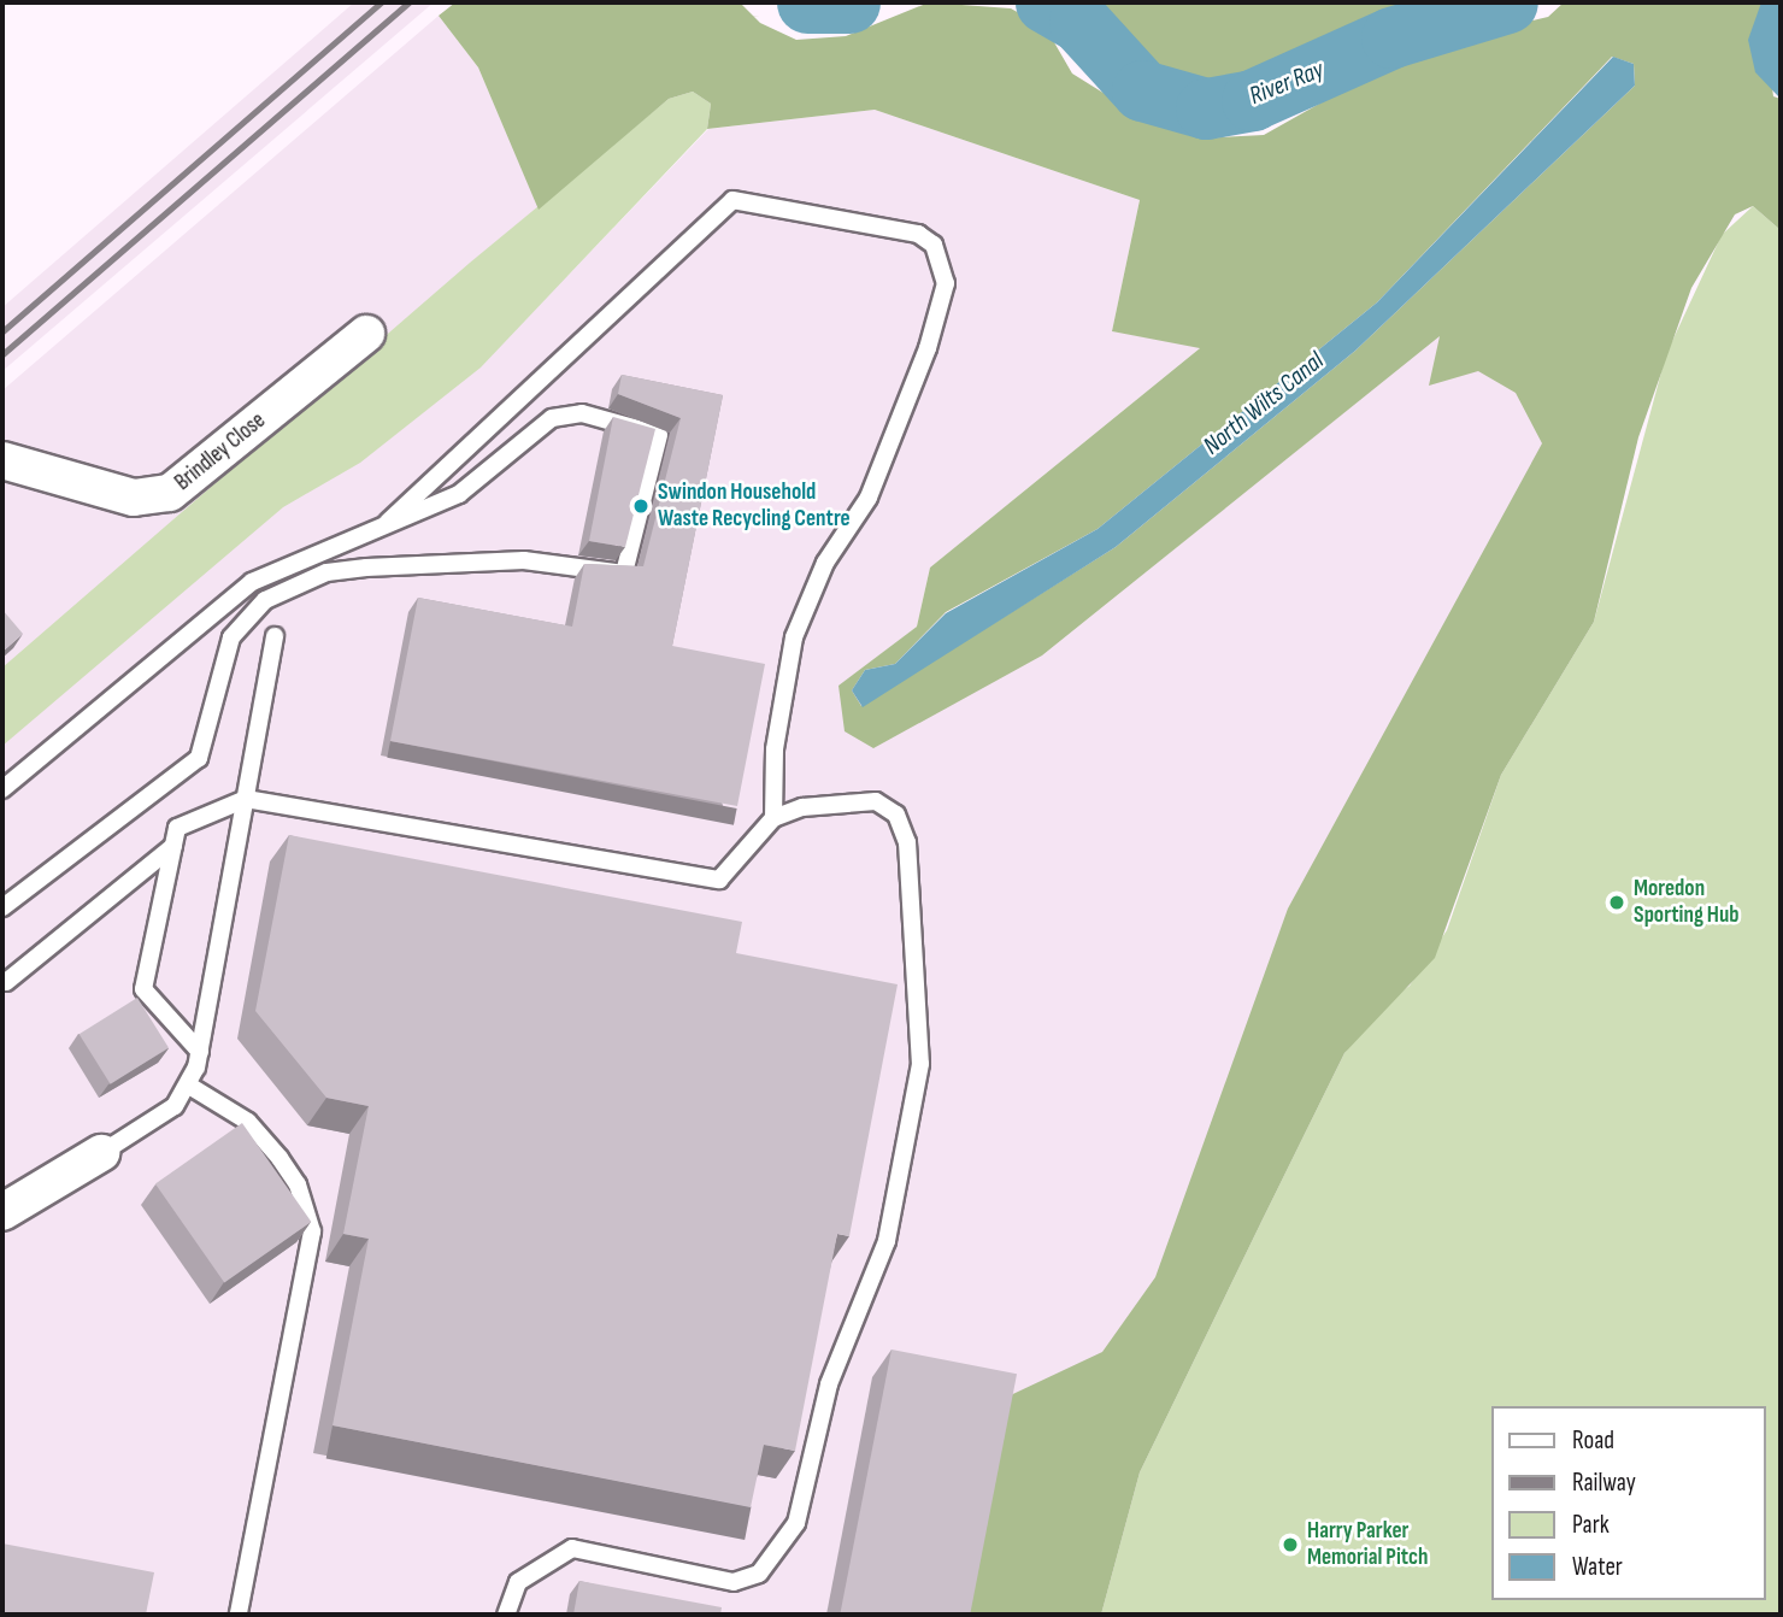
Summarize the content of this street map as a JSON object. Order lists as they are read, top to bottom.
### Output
{
  "streets": {
    "street": ["Brindley Close"]
  },
  "water": ["River Ray", "North Wilts Canal"],
  "places": ["Swindon Household Waste Recycling Centre", "Moredon Sporting Hub", "Harry Parker Memorial Pitch"],
  "legend": [
    "Road",
    "Railway",
    "Park",
    "Water"
  ]
}
